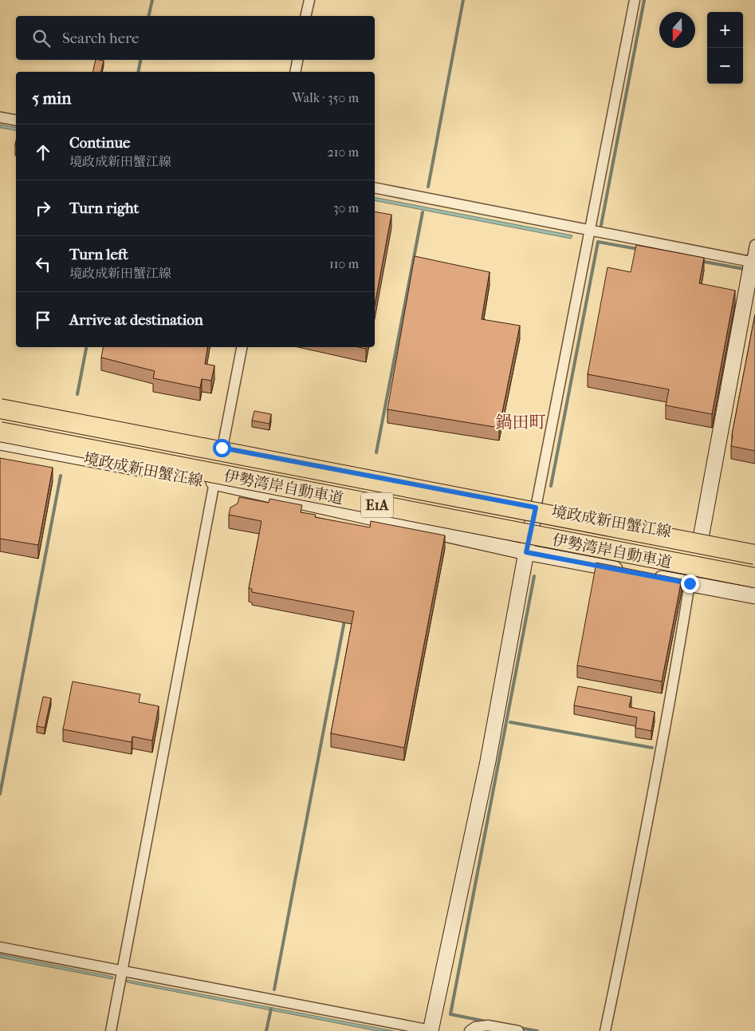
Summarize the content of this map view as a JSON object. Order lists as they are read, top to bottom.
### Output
{
  "streets": {
    "highway": ["伊勢湾岸自動車道", "E1A"],
    "main road": ["境政成新田蟹江線"]
  },
  "districts": ["鍋田町"],
  "north": "bottom",
  "page": {
    "map_buttons": ["+", "−"],
    "search": "Search here",
    "heading": ["5 min", "Walk · 350 m"],
    "list": [
      ["Continue", "境政成新田蟹江線", "210 m"],
      ["Turn right", "30 m"],
      ["Turn left", "境政成新田蟹江線", "110 m"],
      "Arrive at destination"
    ]
  }
}
